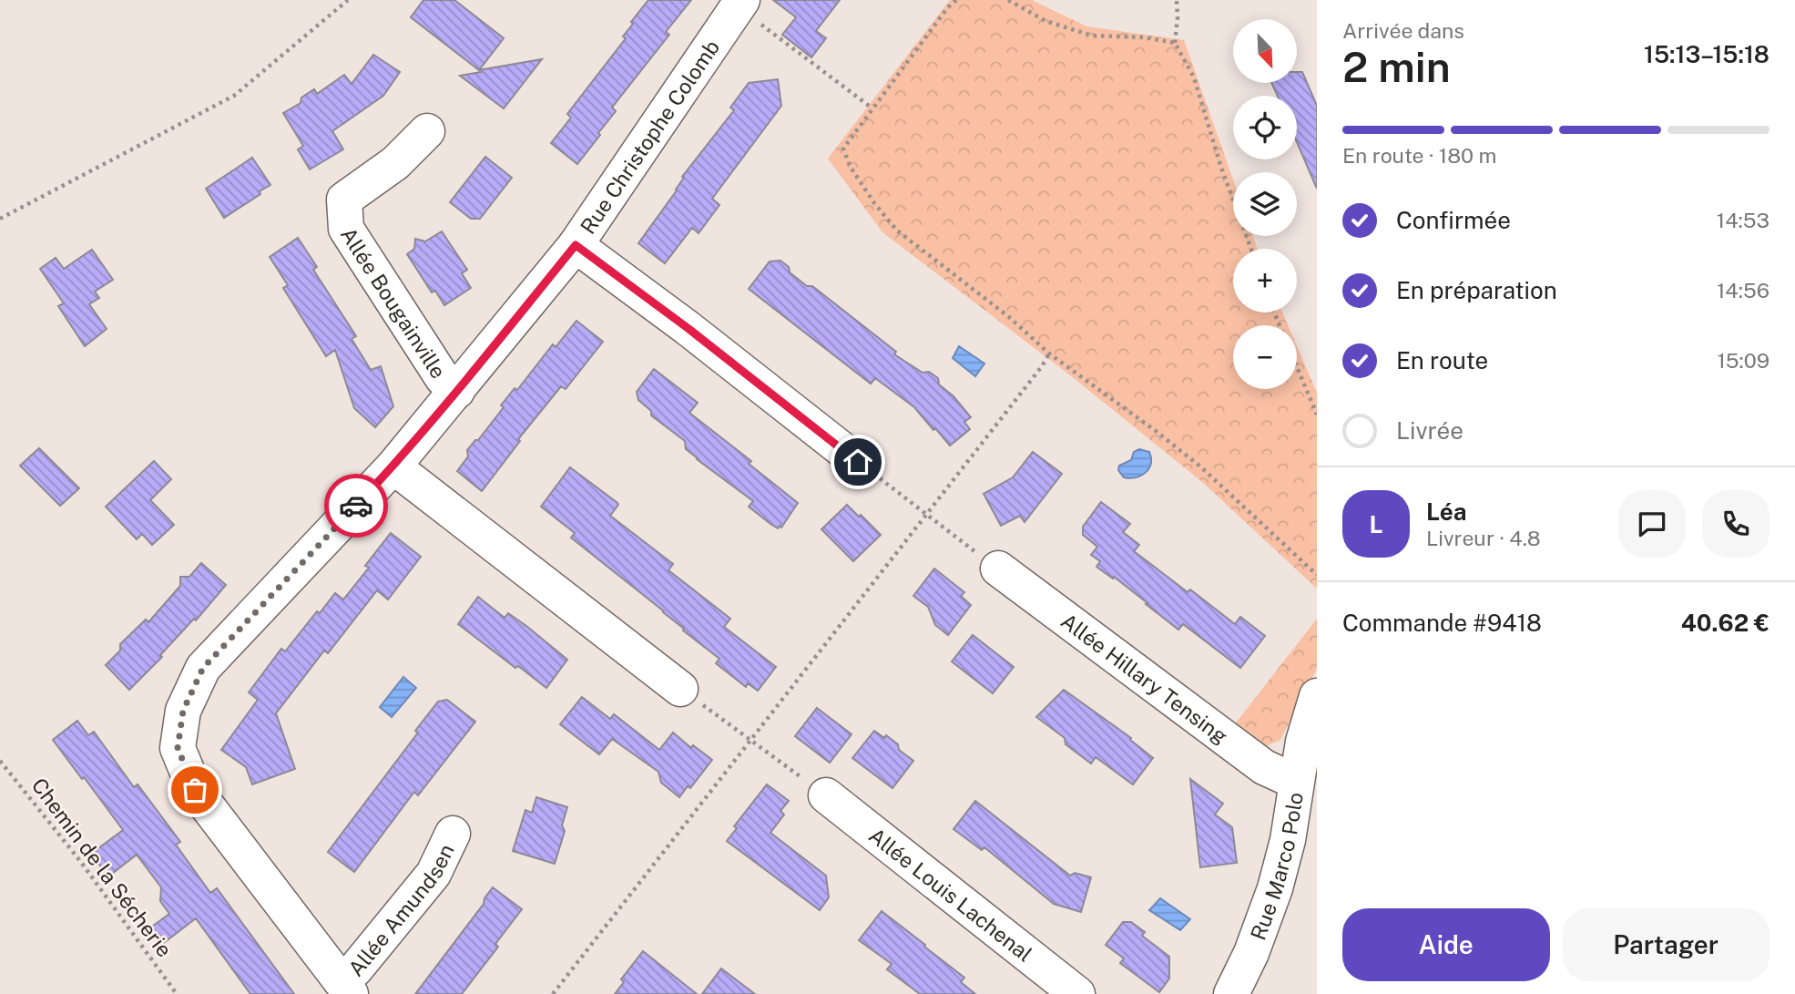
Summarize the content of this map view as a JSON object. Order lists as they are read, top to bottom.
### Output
{
  "streets": {
    "street": [
      "Rue Christophe Colomb",
      "Allée Bougainville",
      "Allée Hillary Tensing",
      "Rue Marco Polo",
      "Allée Louis Lachenal",
      "Allée Amundsen"
    ],
    "path": ["Chemin de la Sécherie"]
  },
  "crossings": [
    ["Rue Christophe Colomb", "Allée Bougainville"],
    ["Rue Christophe Colomb", "Allée Amundsen"],
    ["Allée Hillary Tensing", "Rue Marco Polo"]
  ],
  "north": "bottom right",
  "page": {
    "heading": ["2 min", "Arrivée dans", "15:13–15:18"],
    "panel": [
      "Léa",
      "Livreur · 4.8",
      "Commande #9418",
      "40.62 €"
    ],
    "map_buttons": ["+", "−"],
    "bar": "En route · 180 m",
    "list": [
      ["Confirmée", "14:53"],
      ["En préparation", "14:56"],
      ["En route", "15:09"],
      "Livrée"
    ],
    "round": "L",
    "buttons": ["Aide", "Partager"]
  }
}
